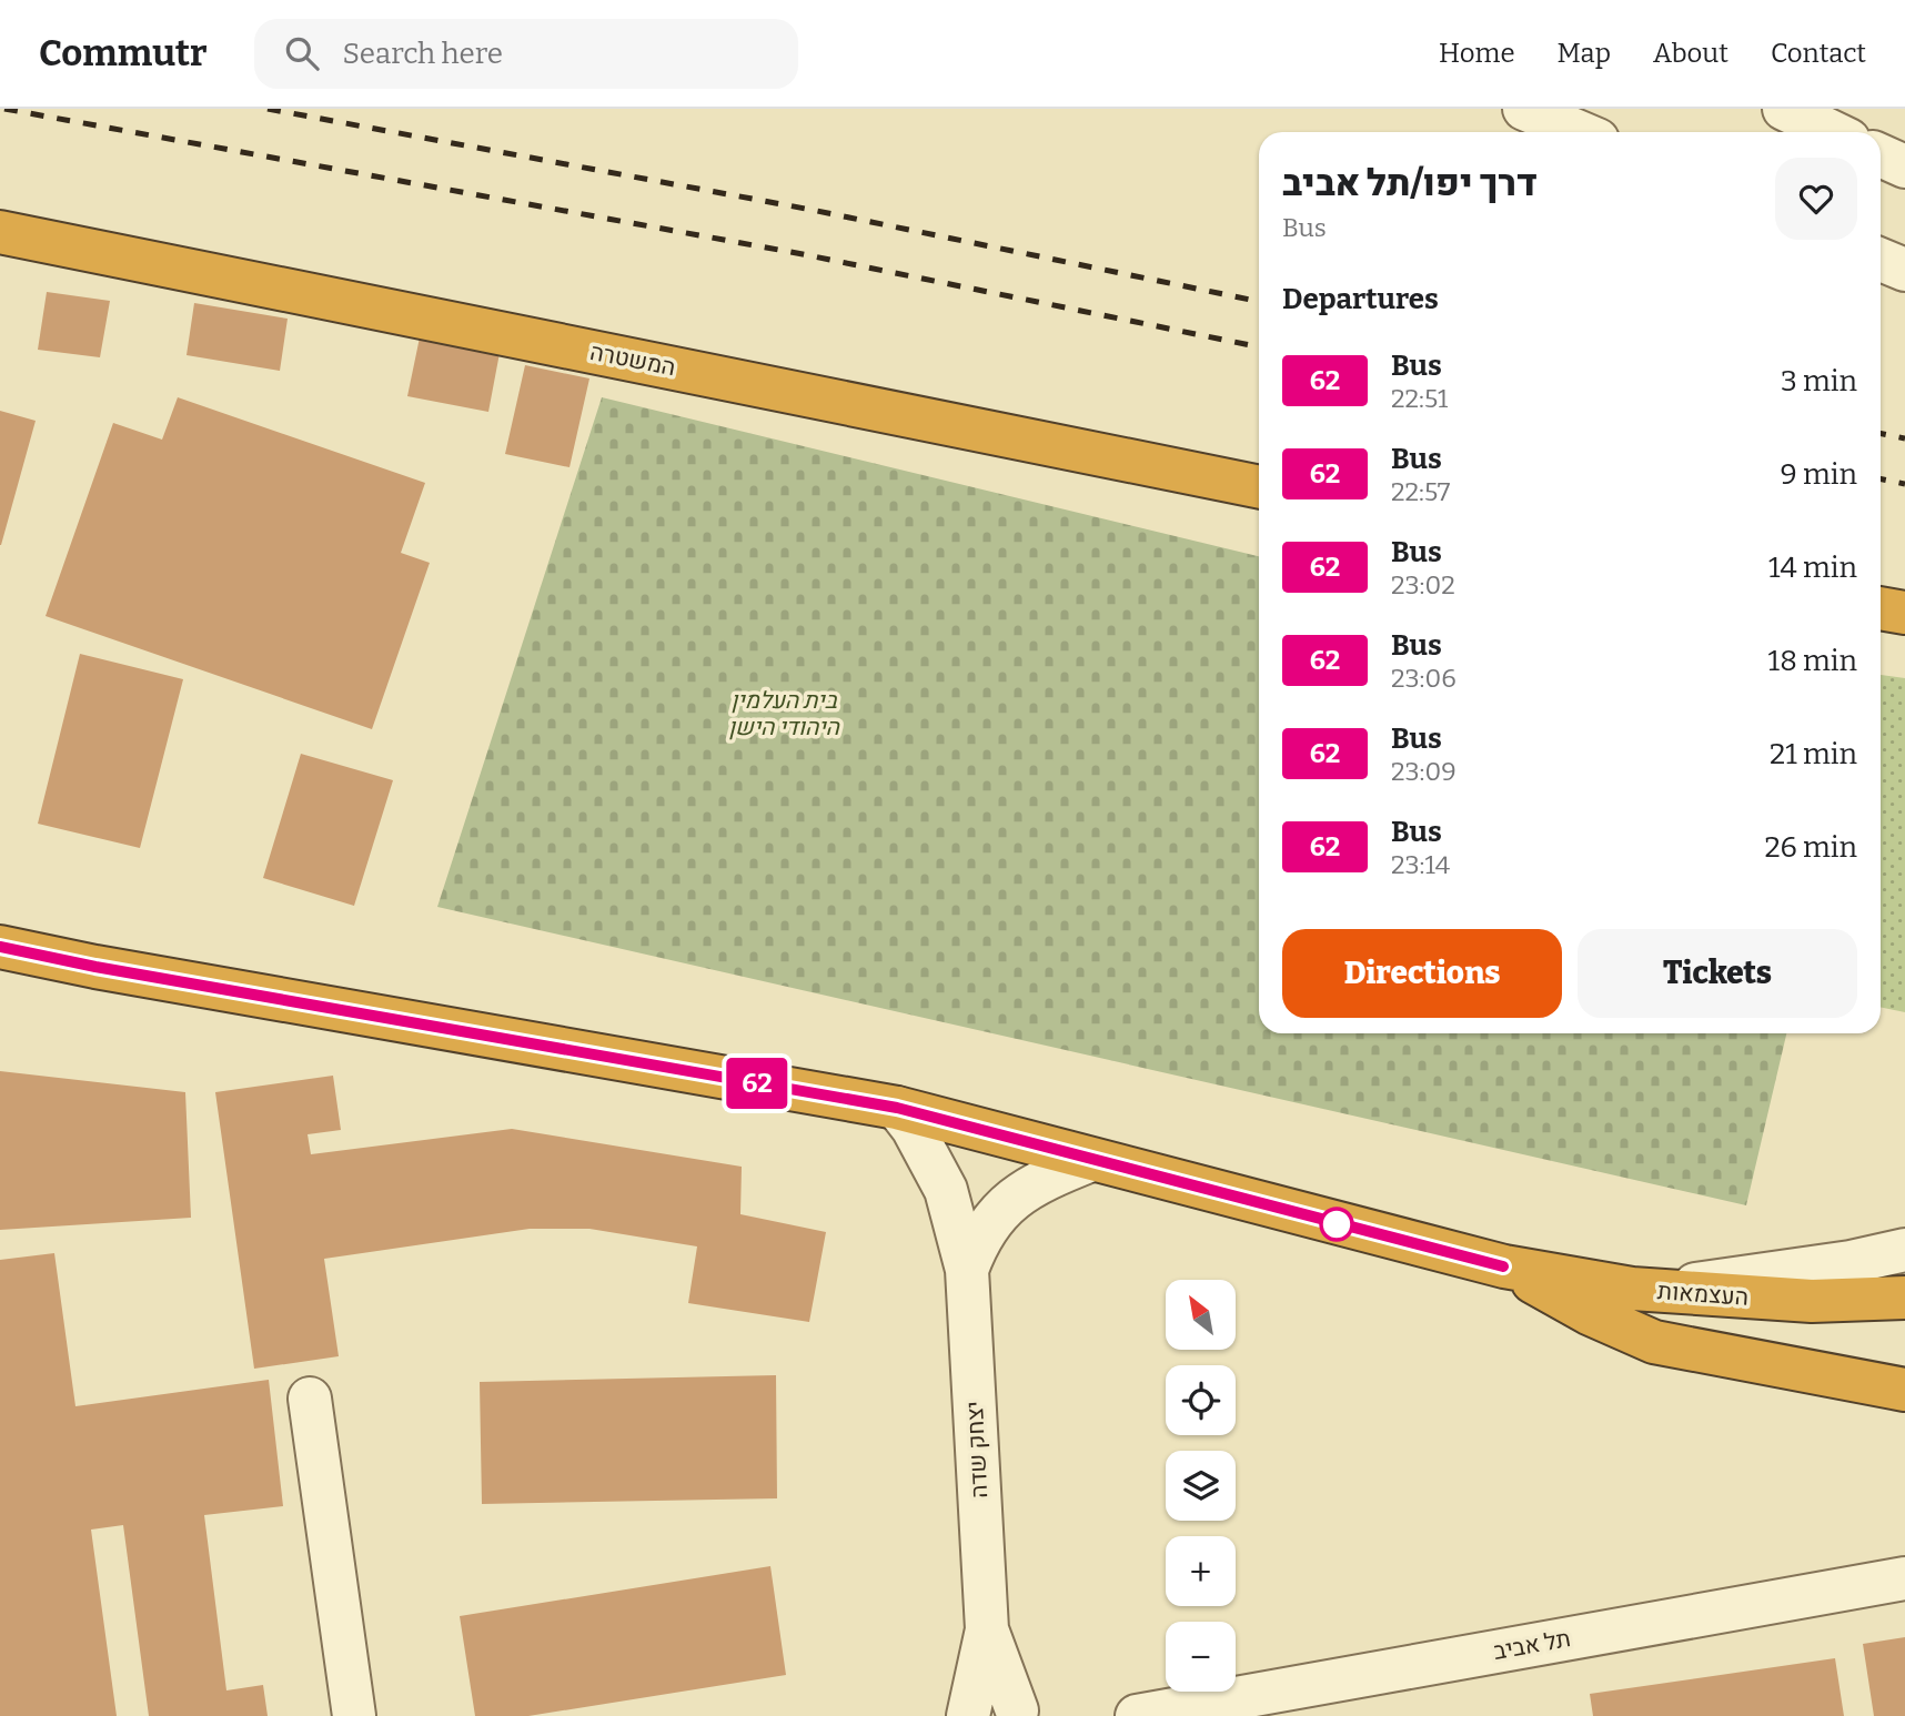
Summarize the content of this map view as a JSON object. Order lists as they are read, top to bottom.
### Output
{
  "streets": {
    "highway": ["המשטרה", "העצמאות"],
    "street": ["יצחק שדה", "תל אביב"]
  },
  "parks": ["בית העלמין היהודי הישן"],
  "lines": ["bus line 62"],
  "north": "top left",
  "page": {
    "header": "Commutr",
    "search": "Search here",
    "nav": [
      "Home",
      "Map",
      "About",
      "Contact"
    ],
    "on_map": "62",
    "heading": [
      ["דרך יפו/תל אביב", "Bus"],
      "Departures"
    ],
    "list": [
      {
        "mark": "62",
        "name": "Bus",
        "note": "22:51",
        "value": "3 min"
      },
      {
        "mark": "62",
        "name": "Bus",
        "note": "22:57",
        "value": "9 min"
      },
      {
        "mark": "62",
        "name": "Bus",
        "note": "23:02",
        "value": "14 min"
      },
      {
        "mark": "62",
        "name": "Bus",
        "note": "23:06",
        "value": "18 min"
      },
      {
        "mark": "62",
        "name": "Bus",
        "note": "23:09",
        "value": "21 min"
      },
      {
        "mark": "62",
        "name": "Bus",
        "note": "23:14",
        "value": "26 min"
      }
    ],
    "buttons": ["Directions", "Tickets"],
    "map_buttons": ["+", "−"]
  }
}
